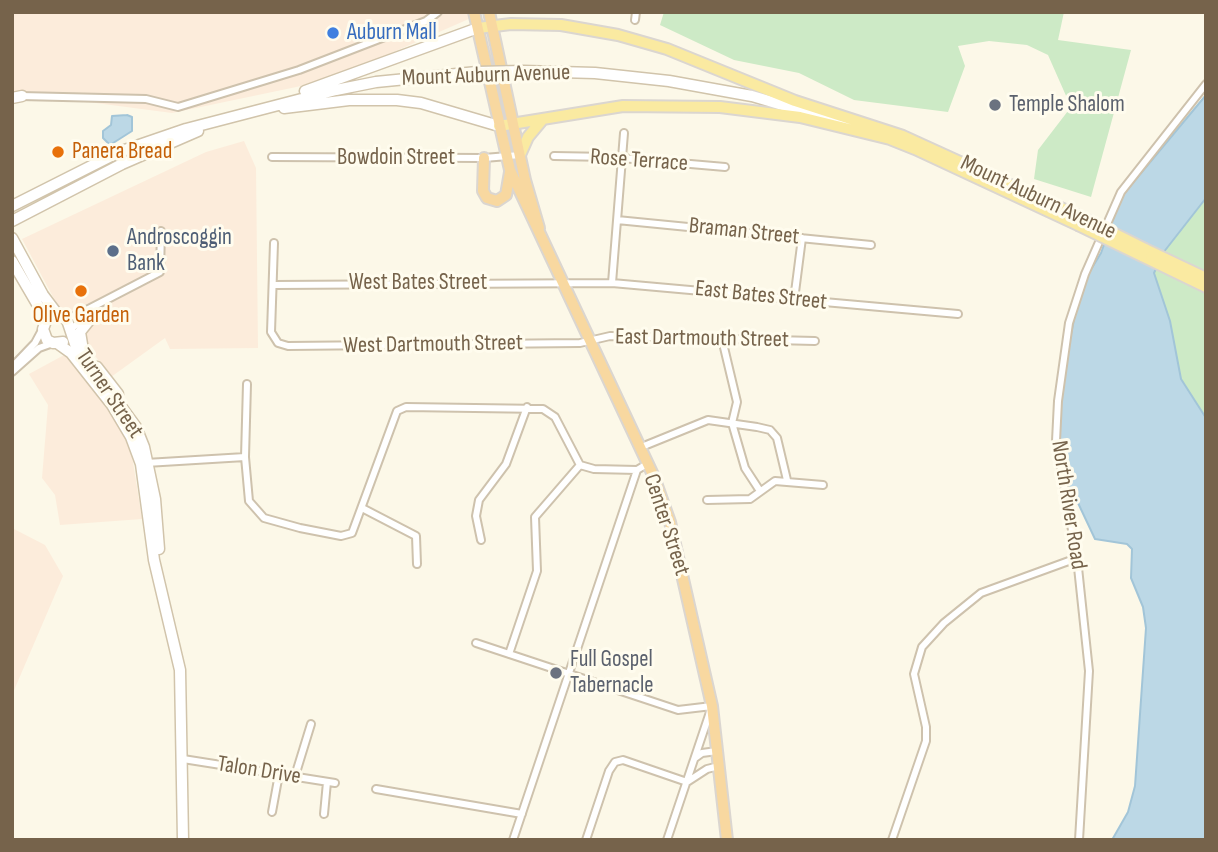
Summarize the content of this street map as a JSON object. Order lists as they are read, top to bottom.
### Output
{
  "streets": {
    "highway": ["Center Street"],
    "main road": ["Mount Auburn Avenue", "Turner Street"],
    "street": [
      "Bowdoin Street",
      "Rose Terrace",
      "Braman Street",
      "West Bates Street",
      "East Bates Street",
      "East Dartmouth Street",
      "West Dartmouth Street",
      "North River Road",
      "Talon Drive"
    ]
  },
  "crossings": [
    ["Bowdoin Street", "Center Street"],
    ["West Bates Street", "East Bates Street"],
    ["West Bates Street", "West Dartmouth Street"],
    ["West Bates Street", "Center Street"],
    ["East Bates Street", "Center Street"],
    ["East Dartmouth Street", "West Dartmouth Street"],
    ["East Dartmouth Street", "Center Street"],
    ["West Dartmouth Street", "Center Street"],
    ["Turner Street", "Talon Drive"]
  ],
  "places": [
    "Auburn Mall",
    "Temple Shalom",
    "Panera Bread",
    "Androscoggin Bank",
    "Olive Garden",
    "Full Gospel Tabernacle"
  ]
}
